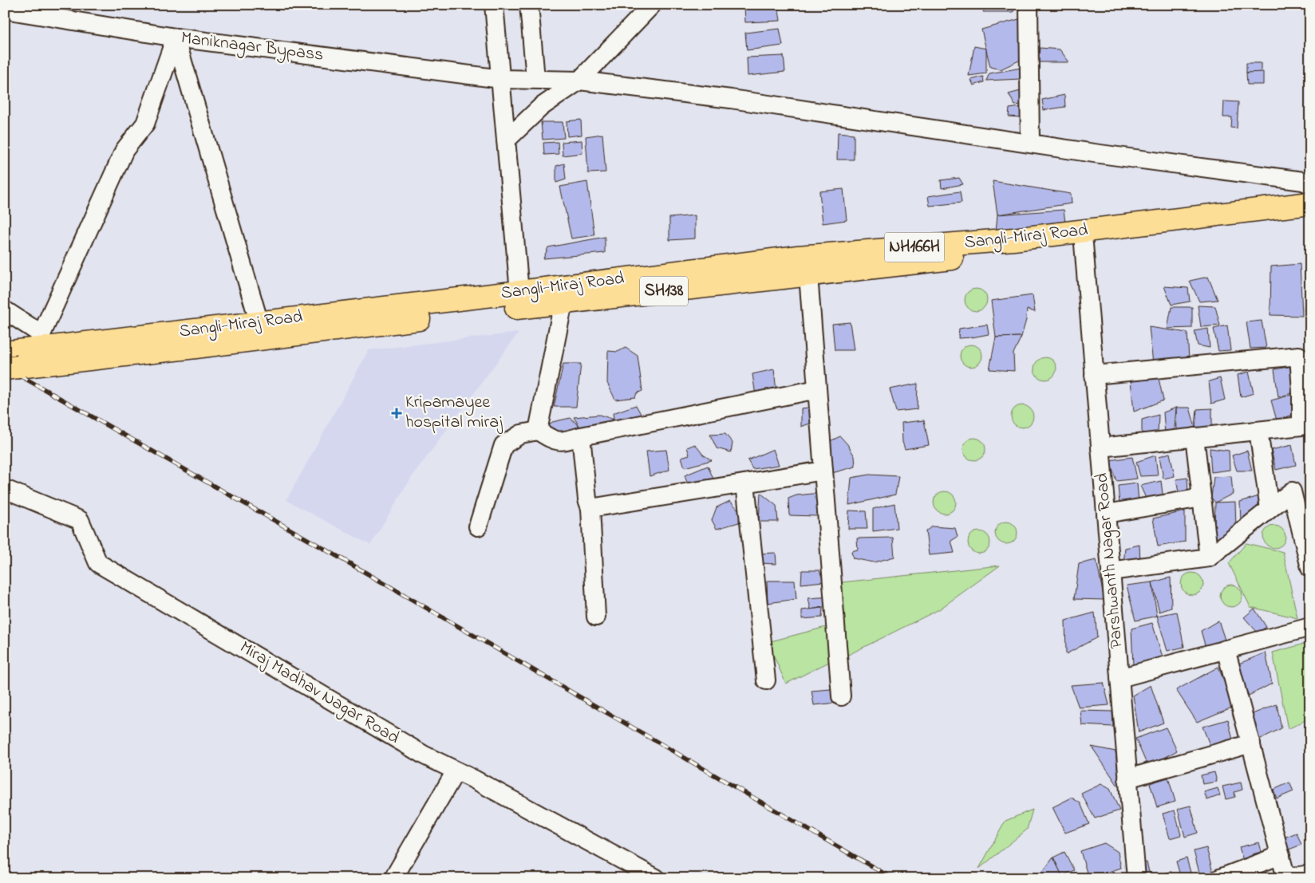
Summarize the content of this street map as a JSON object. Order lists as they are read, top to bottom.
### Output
{
  "streets": {
    "highway": ["Sangli-Miraj Road", "NH166H", "SH138"],
    "street": ["Maniknagar Bypass", "Parshwanth Nagar Road", "Miraj Madhav Nagar Road"]
  },
  "crossings": [
    ["Sangli-Miraj Road", "Parshwanth Nagar Road"]
  ],
  "places": {
    "health": ["Kripamayee hospital miraj"]
  }
}
